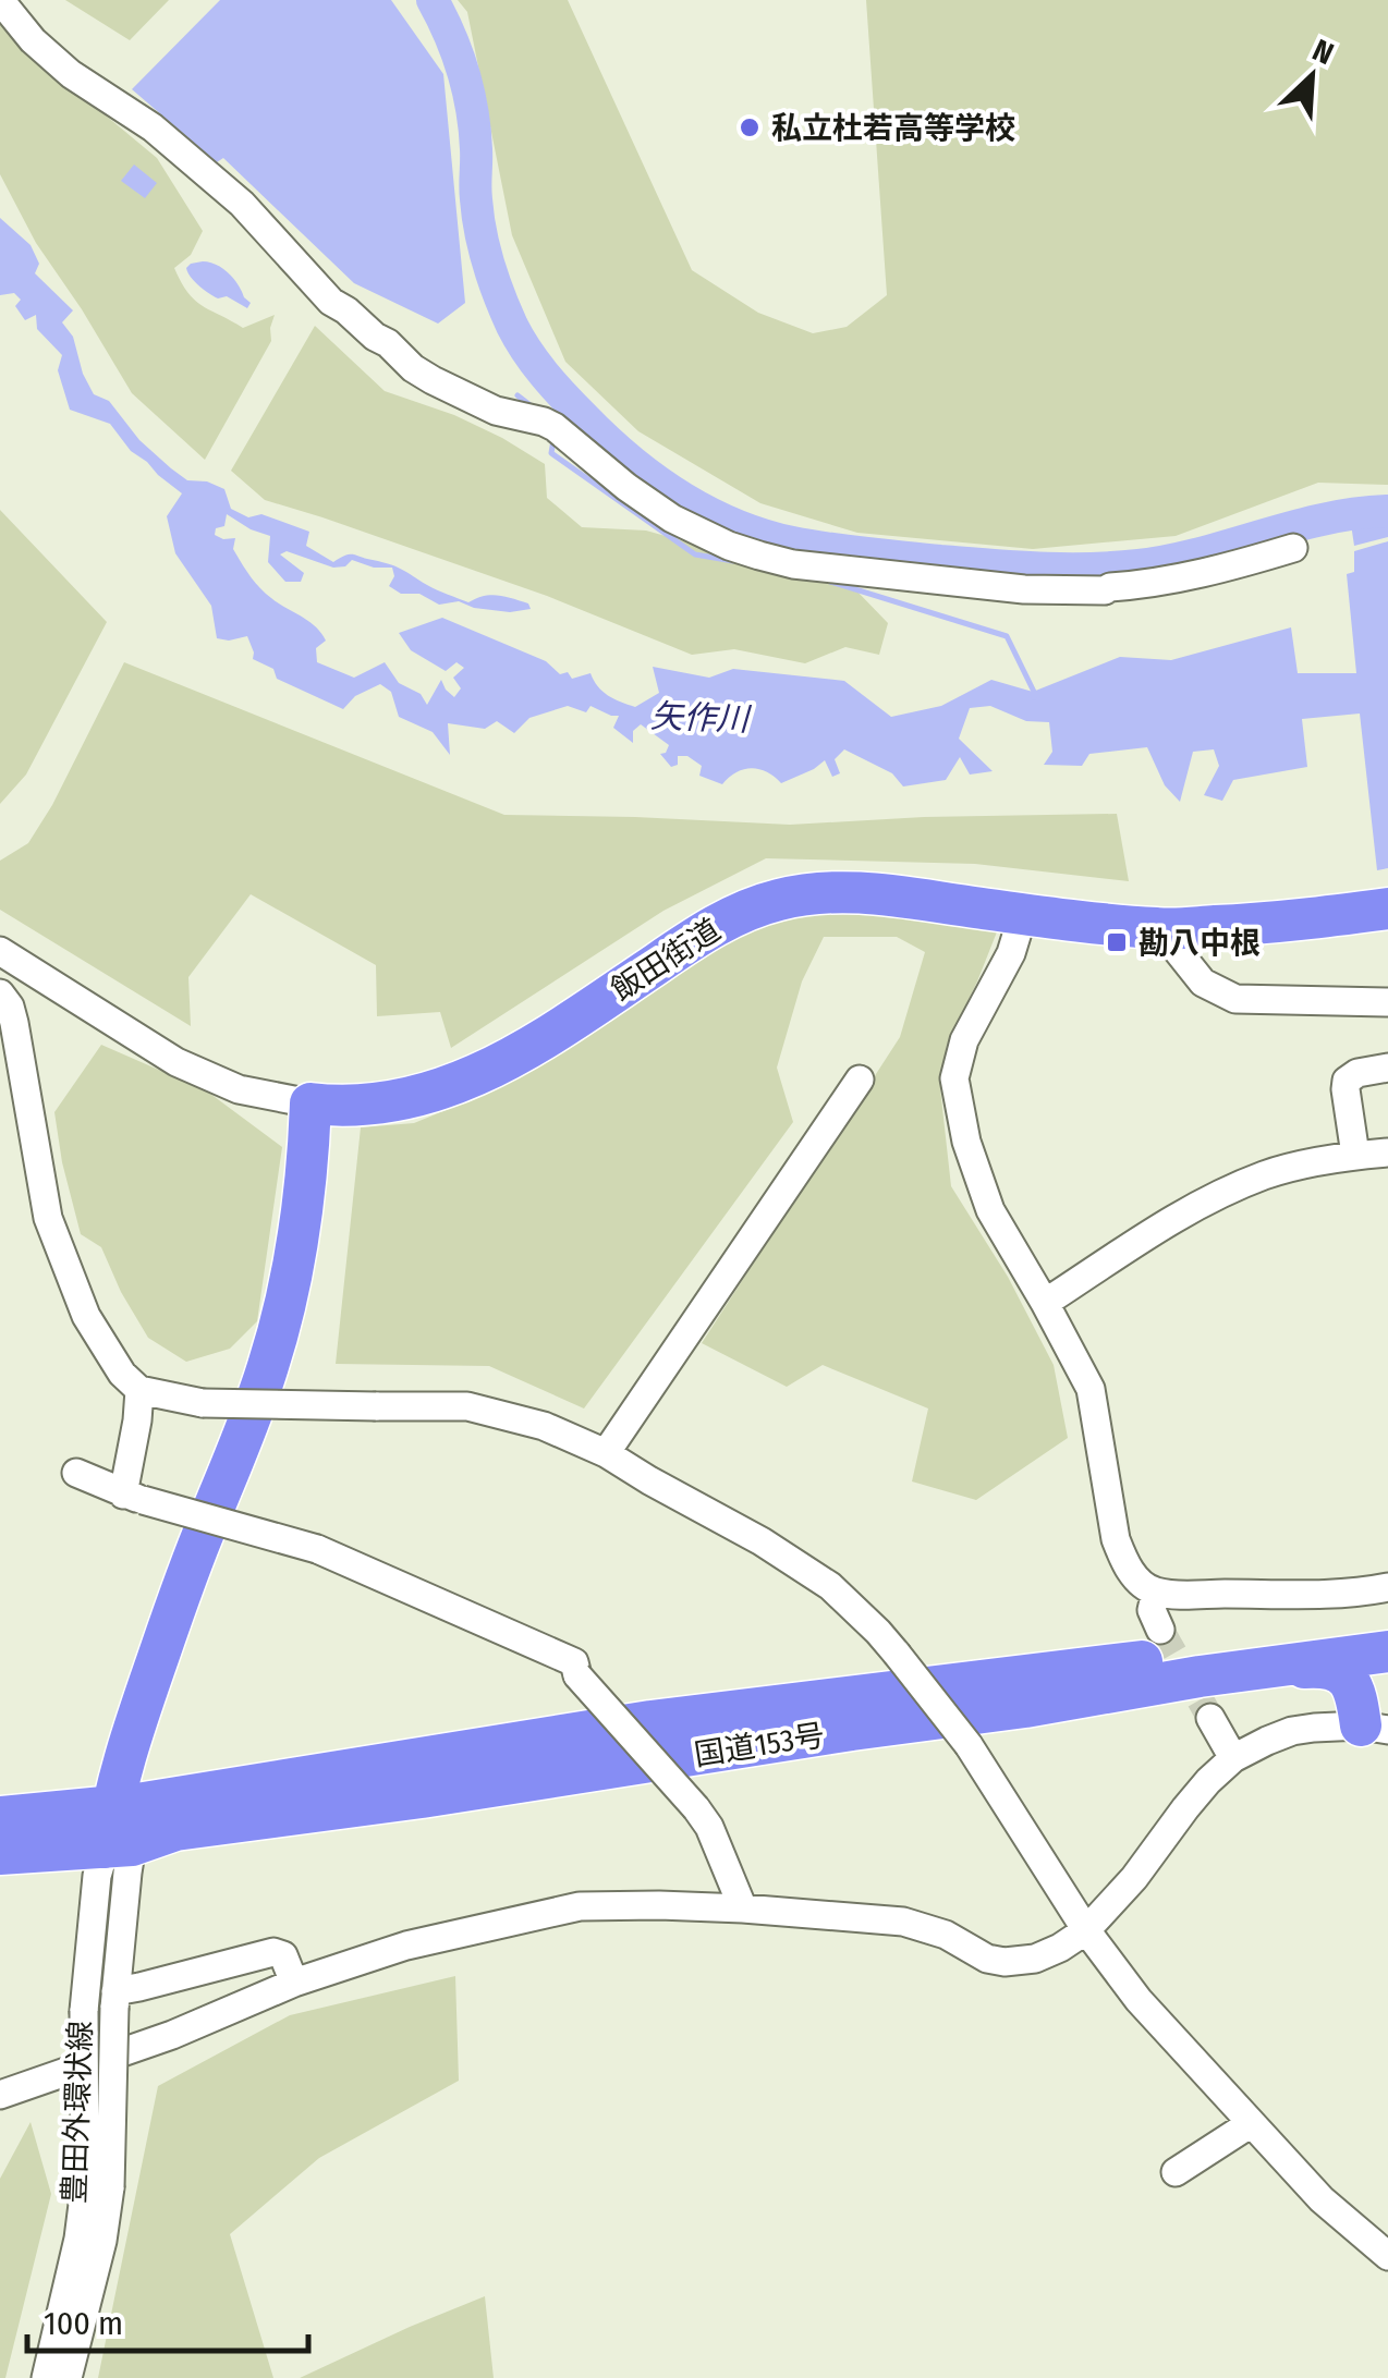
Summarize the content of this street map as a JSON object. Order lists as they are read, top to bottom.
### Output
{
  "streets": {
    "highway": ["飯田街道", "国道153号"],
    "street": ["豊田外環状線"]
  },
  "crossings": [
    ["国道153号", "豊田外環状線"]
  ],
  "water": ["矢作川"],
  "places": {
    "other": ["私立杜若高等学校"],
    "transit": ["勘八中根"]
  },
  "scale_bar": "100 m",
  "north": "top right"
}
